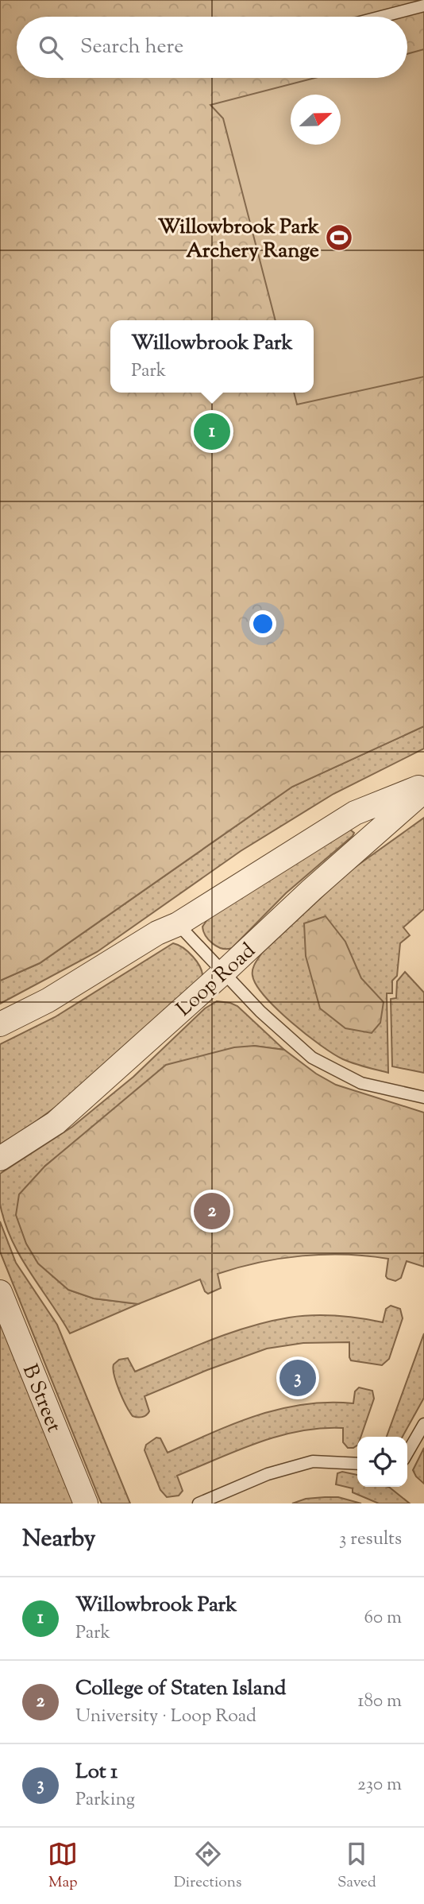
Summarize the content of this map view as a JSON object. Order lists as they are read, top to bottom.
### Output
{
  "streets": {
    "street": ["Loop Road", "B Street"]
  },
  "places": {
    "sports": ["Willowbrook Park Archery Range"]
  },
  "north": "right",
  "page": {
    "search": "Search here",
    "popup": ["Willowbrook Park", "Park"],
    "pins": ["1", "2", "3"],
    "heading": ["Nearby", "3 results"],
    "list": [
      {
        "mark": "1",
        "name": "Willowbrook Park",
        "note": "Park",
        "value": "60 m"
      },
      {
        "mark": "2",
        "name": "College of Staten Island",
        "note": "University · Loop Road",
        "value": "180 m"
      },
      {
        "mark": "3",
        "name": "Lot 1",
        "note": "Parking",
        "value": "230 m"
      }
    ],
    "nav": ["Map", "Directions", "Saved"]
  }
}
